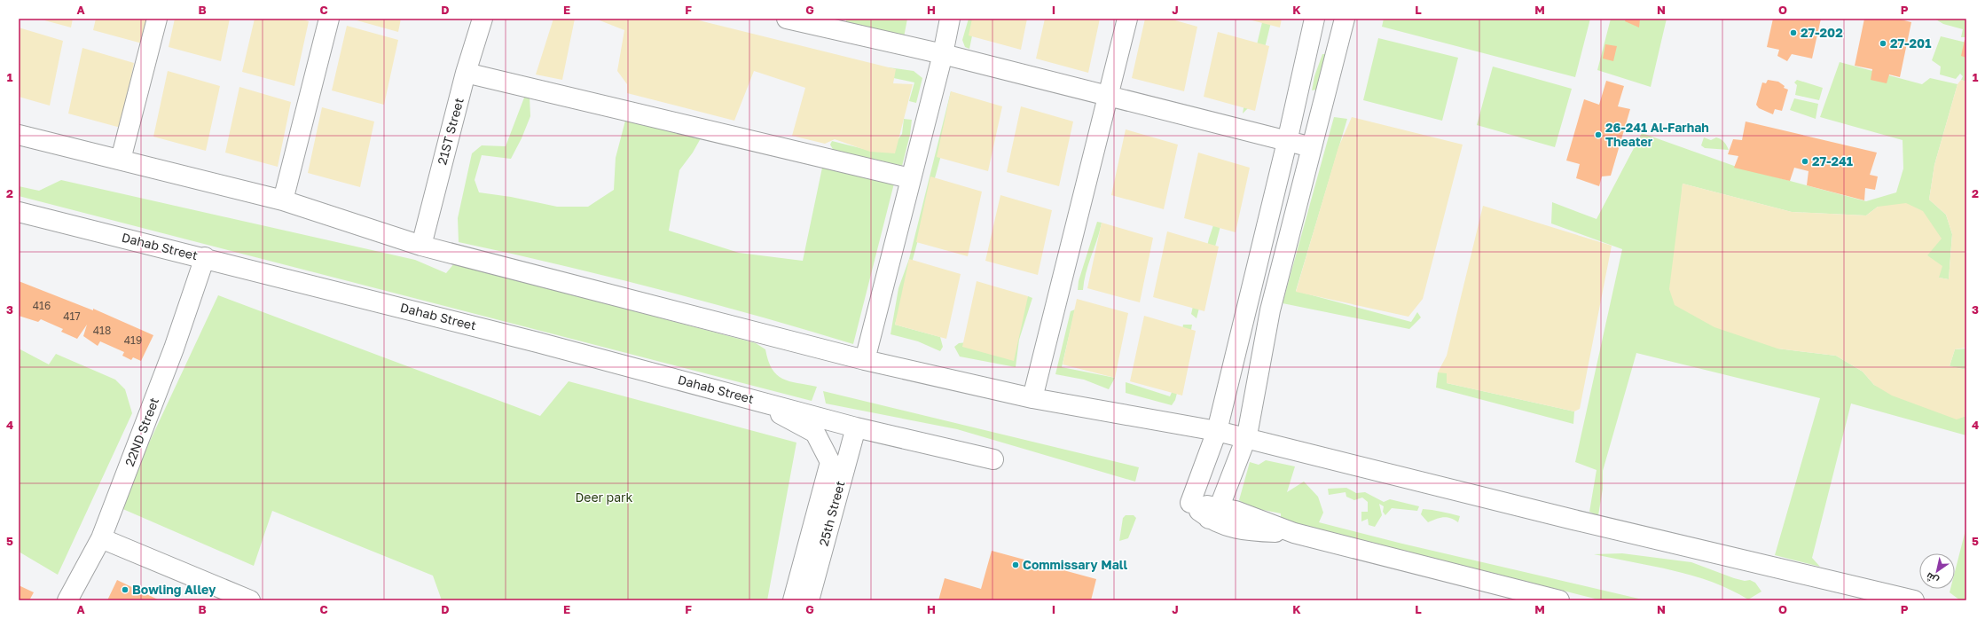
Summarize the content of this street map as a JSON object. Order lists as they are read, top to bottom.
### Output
{
  "streets": {
    "street": [
      "21ST Street",
      "Dahab Street",
      "22ND Street",
      "25th Street"
    ]
  },
  "crossings": [
    ["Dahab Street", "22ND Street"],
    ["Dahab Street", "25th Street"]
  ],
  "parks": ["Deer park"],
  "places": [
    "27-202",
    "27-201",
    "26-241 Al-Farhah Theater",
    "27-241",
    "Commissary Mall",
    "Bowling Alley"
  ],
  "house_numbers": [
    "416",
    "417",
    "418",
    "419"
  ],
  "north": "bottom left",
  "grid": {
    "columns": [
      "A",
      "B",
      "C",
      "D",
      "E",
      "F",
      "G",
      "H",
      "I",
      "J",
      "K",
      "L",
      "M",
      "N",
      "O",
      "P"
    ],
    "rows": [
      "1",
      "2",
      "3",
      "4",
      "5"
    ]
  }
}
